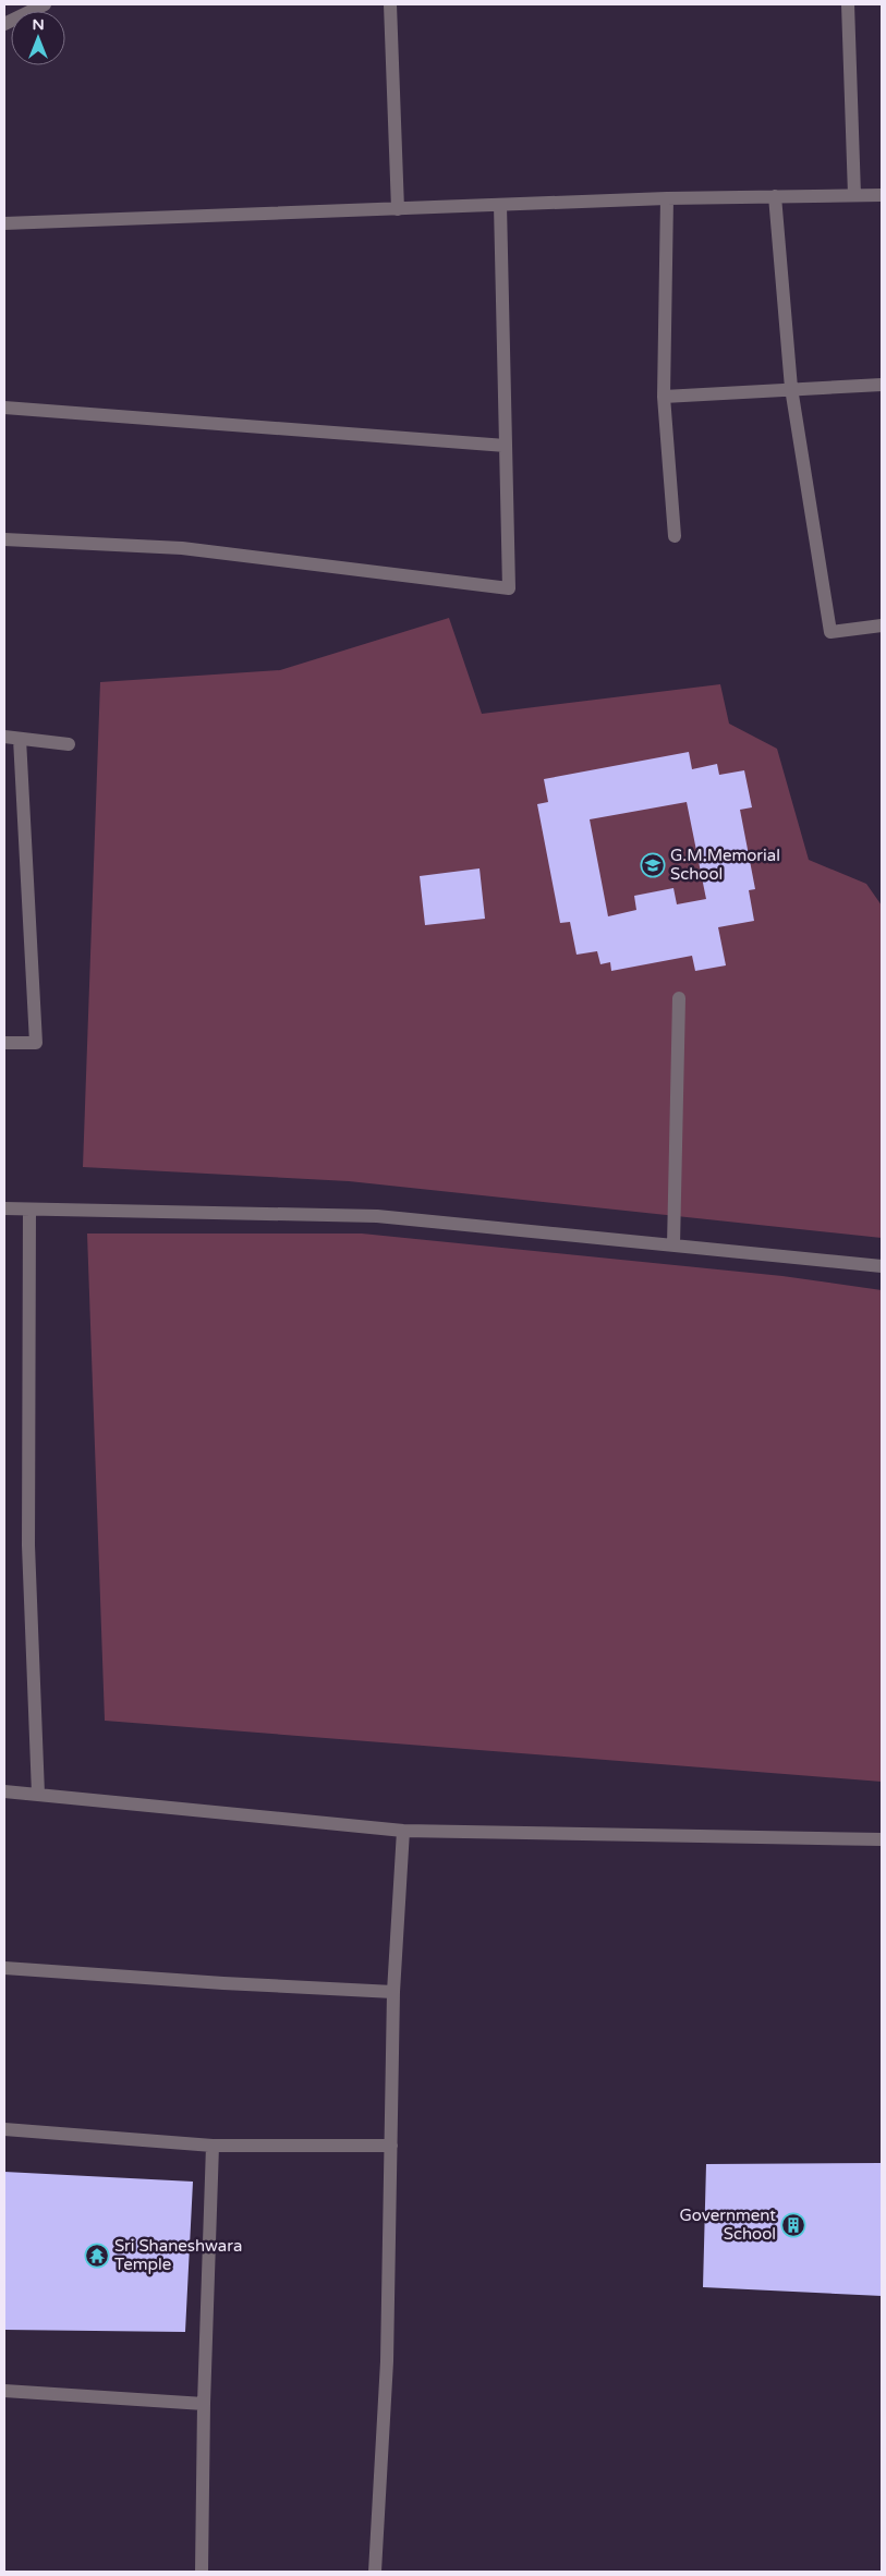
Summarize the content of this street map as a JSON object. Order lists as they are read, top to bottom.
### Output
{
  "places": {
    "school or university": ["G.M.Memorial School"],
    "building": ["Government School"],
    "temple": ["Sri Shaneshwara Temple"]
  },
  "north": "top"
}
